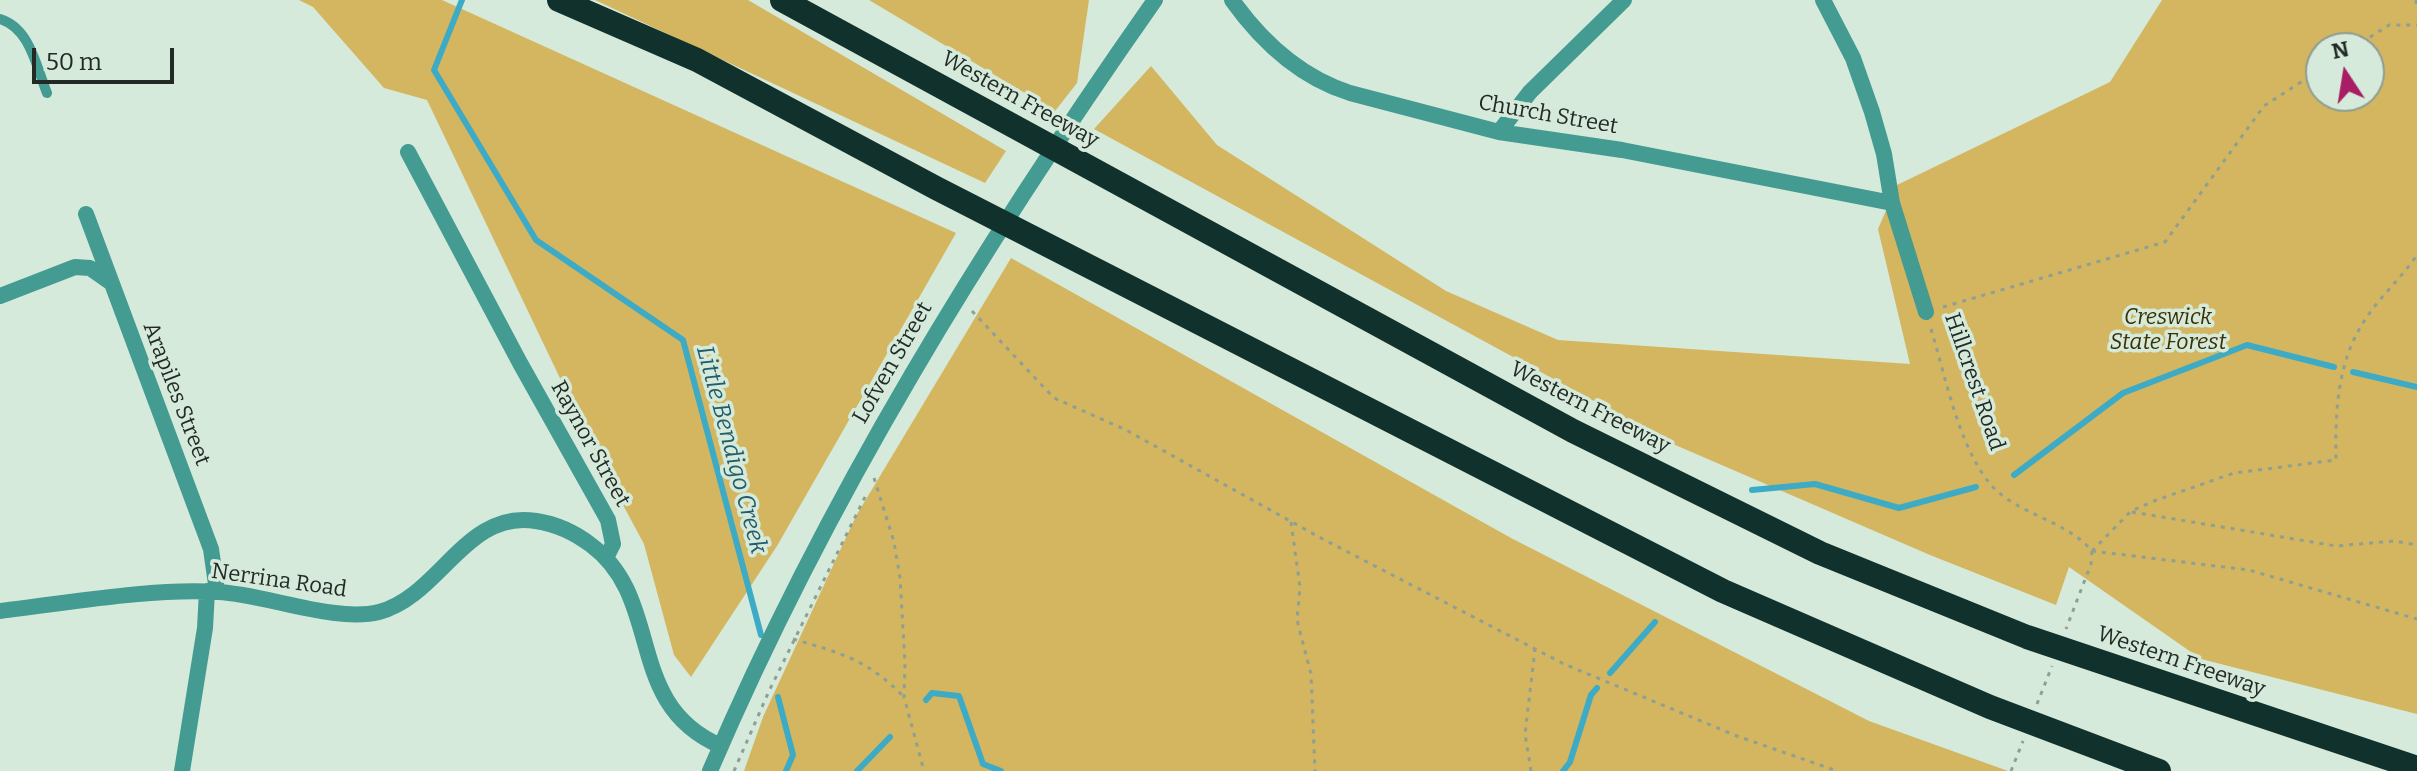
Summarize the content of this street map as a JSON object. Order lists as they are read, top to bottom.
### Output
{
  "streets": {
    "highway": ["Western Freeway"],
    "street": [
      "Church Street",
      "Lofven Street",
      "Hillcrest Road",
      "Arapiles Street",
      "Raynor Street",
      "Nerrina Road"
    ]
  },
  "crossings": [
    ["Church Street", "Hillcrest Road"],
    ["Arapiles Street", "Nerrina Road"],
    ["Raynor Street", "Nerrina Road"]
  ],
  "water": ["Little Bendigo Creek"],
  "parks": ["Creswick State Forest"],
  "scale_bar": "50 m",
  "north": "top"
}
